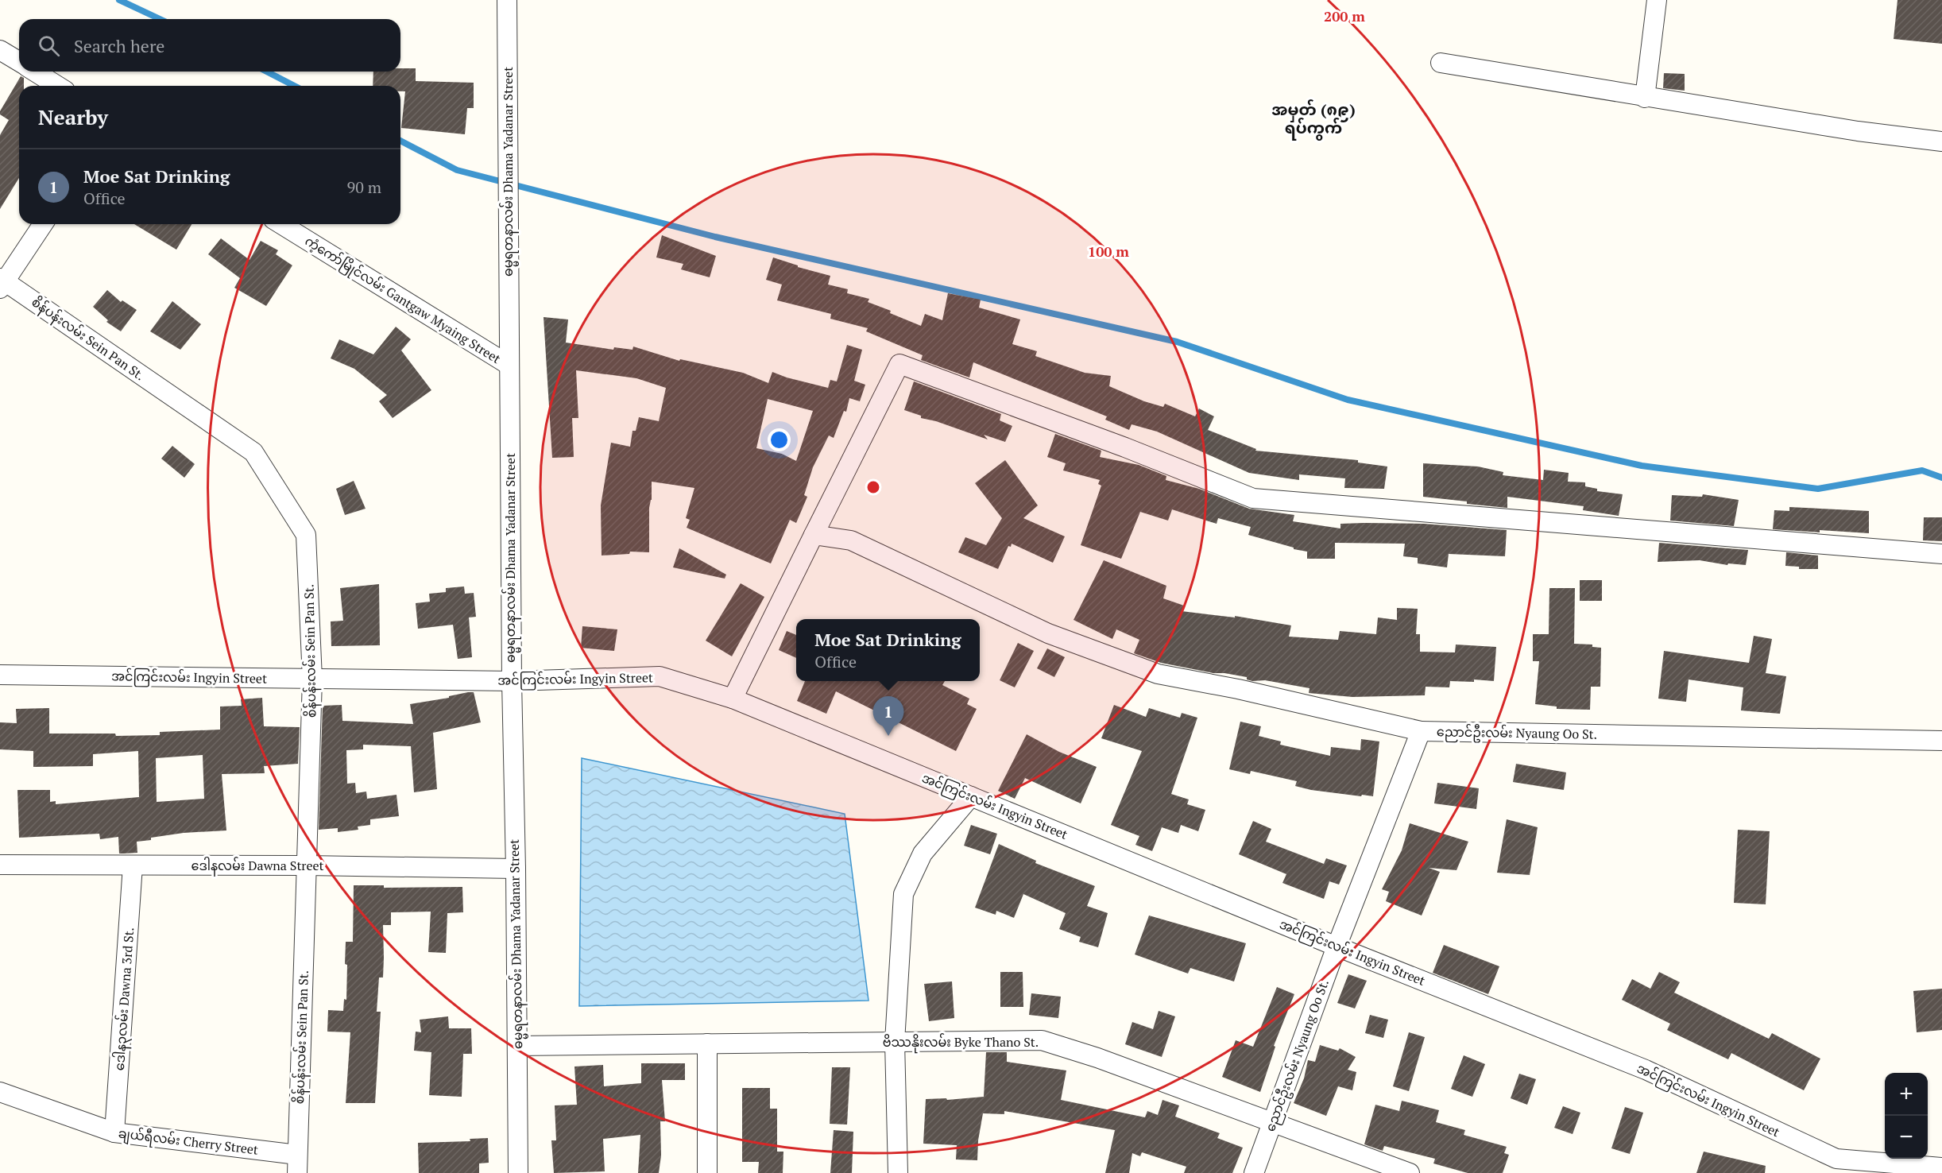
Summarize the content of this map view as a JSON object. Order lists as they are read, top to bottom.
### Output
{
  "streets": {
    "street": [
      "ဓမ္မရတနာလမ်း Dhama Yadanar Street",
      "ကံ့ကော်မြိုင်လမ်း Gantgaw Myaing Street",
      "စိန်ပန်းလမ်း Sein Pan St.",
      "အင်ကြင်းလမ်း Ingyin Street",
      "ညောင်ဦးလမ်း Nyaung Oo St.",
      "ဒေါနလမ်း Dawna Street",
      "ဒေါန၃လမ်း Dawna 3rd St.",
      "ဗိဿနိုးလမ်း Byke Thano St.",
      "ချယ်ရီလမ်း Cherry Street"
    ]
  },
  "crossings": [
    ["ဓမ္မရတနာလမ်း Dhama Yadanar Street", "ကံ့ကော်မြိုင်လမ်း Gantgaw Myaing Street"],
    ["ဓမ္မရတနာလမ်း Dhama Yadanar Street", "အင်ကြင်းလမ်း Ingyin Street"],
    ["ဓမ္မရတနာလမ်း Dhama Yadanar Street", "ဒေါနလမ်း Dawna Street"],
    ["ဓမ္မရတနာလမ်း Dhama Yadanar Street", "ဗိဿနိုးလမ်း Byke Thano St."],
    ["စိန်ပန်းလမ်း Sein Pan St.", "အင်ကြင်းလမ်း Ingyin Street"],
    ["စိန်ပန်းလမ်း Sein Pan St.", "ဒေါနလမ်း Dawna Street"],
    ["စိန်ပန်းလမ်း Sein Pan St.", "ချယ်ရီလမ်း Cherry Street"],
    ["အင်ကြင်းလမ်း Ingyin Street", "ညောင်ဦးလမ်း Nyaung Oo St."],
    ["ညောင်ဦးလမ်း Nyaung Oo St.", "ဗိဿနိုးလမ်း Byke Thano St."],
    ["ဒေါနလမ်း Dawna Street", "ဒေါန၃လမ်း Dawna 3rd St."],
    ["ဒေါန၃လမ်း Dawna 3rd St.", "ချယ်ရီလမ်း Cherry Street"]
  ],
  "districts": ["အမှတ် (၈၉) ရပ်ကွက်"],
  "page": {
    "search": "Search here",
    "heading": "Nearby",
    "list": [
      {
        "mark": "1",
        "name": "Moe Sat Drinking",
        "note": "Office",
        "value": "90 m"
      }
    ],
    "popup": ["Moe Sat Drinking", "Office"],
    "pins": "1",
    "map_buttons": ["+", "−"]
  },
  "rings": ["200 m", "100 m"]
}
